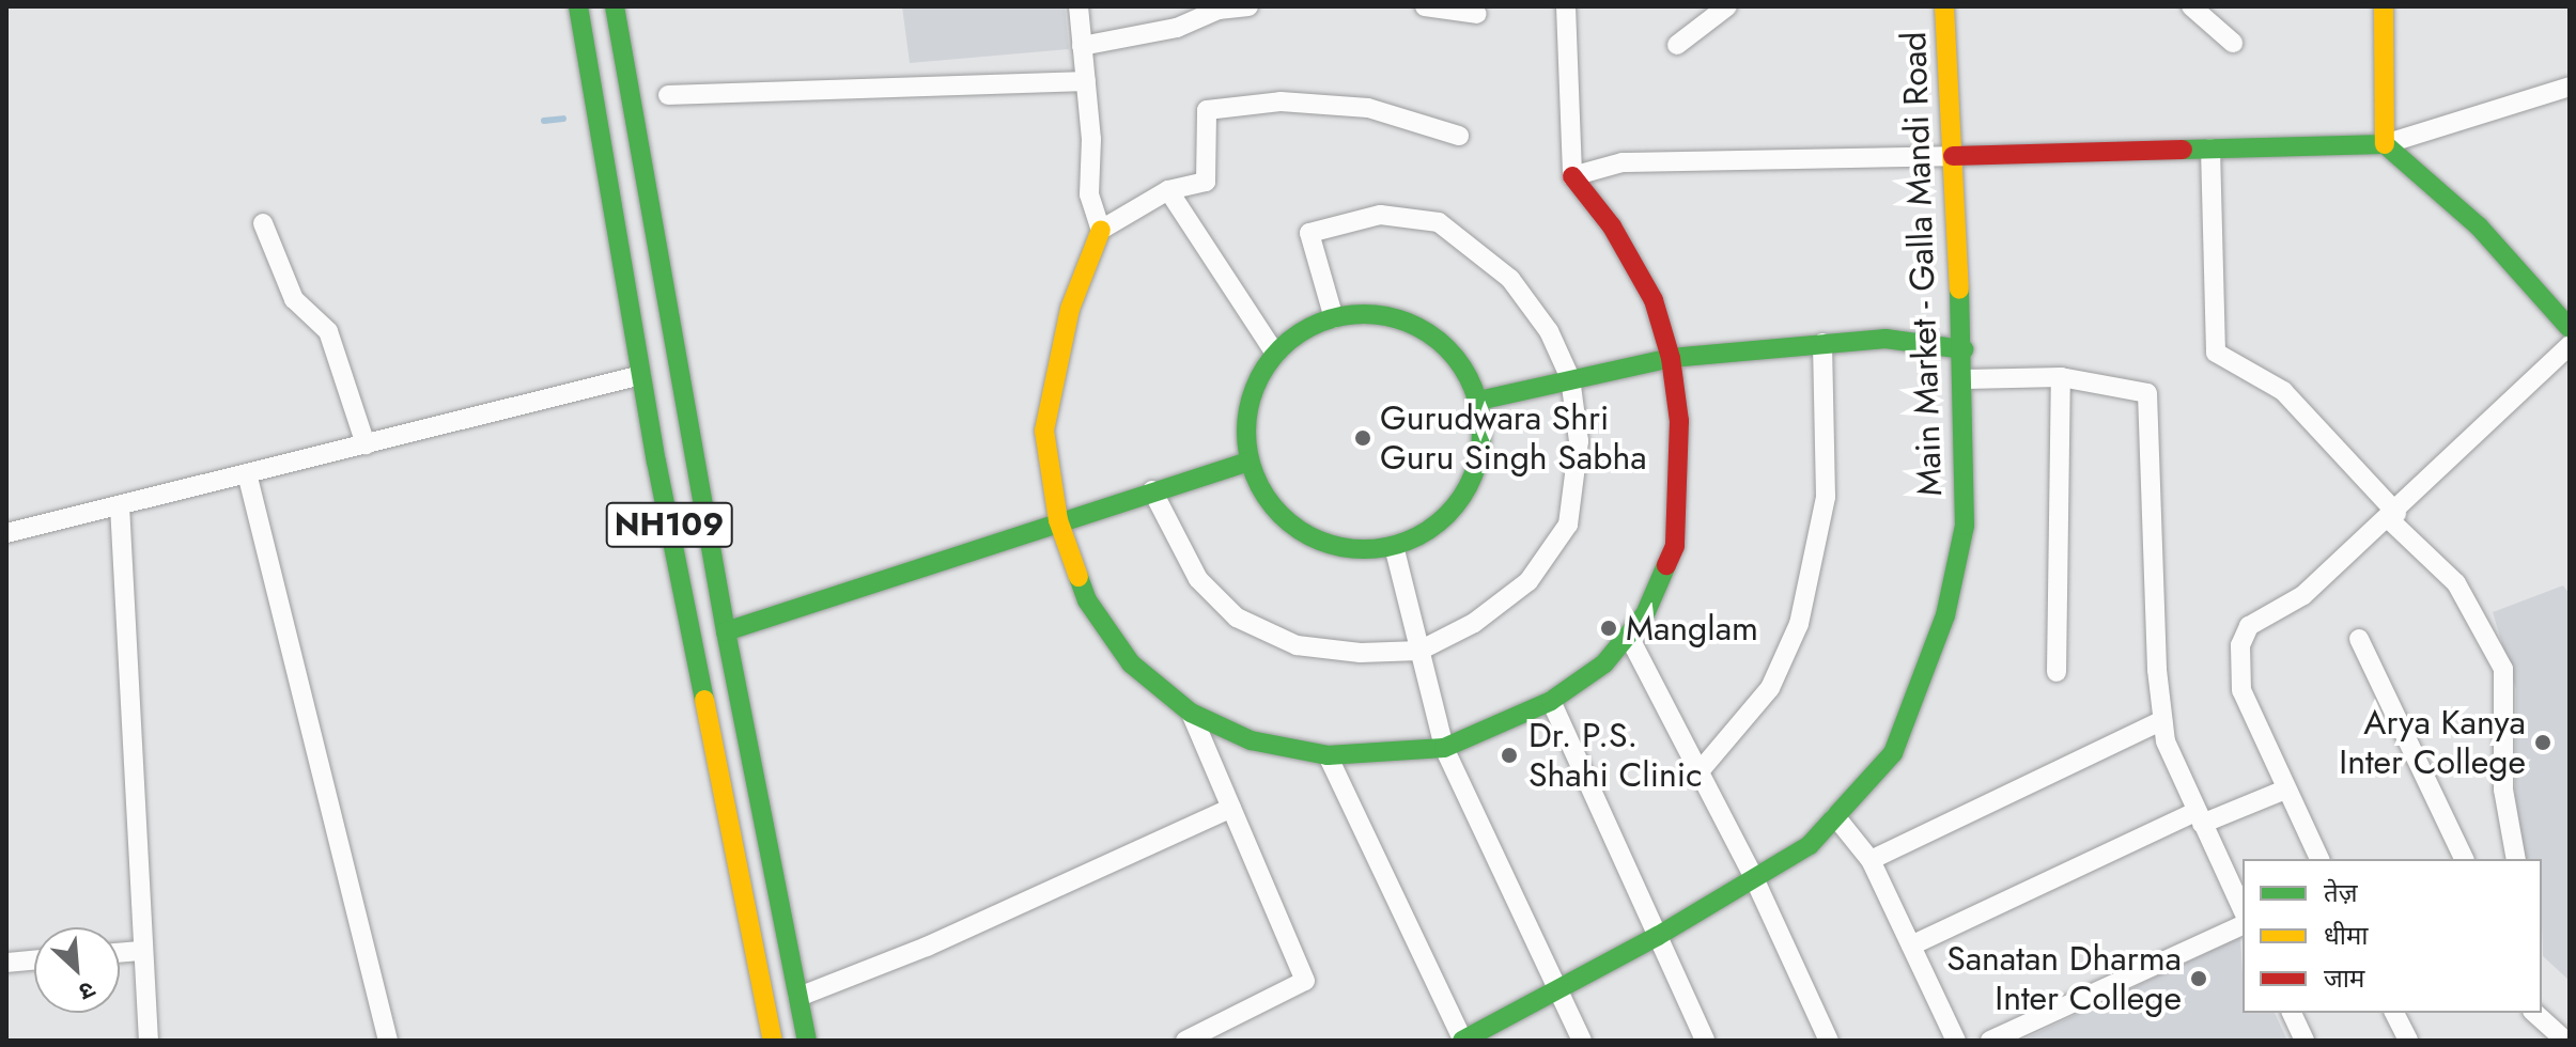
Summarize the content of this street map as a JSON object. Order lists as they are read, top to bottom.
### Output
{
  "streets": {
    "main road": ["Main Market - Galla Mandi Road", "NH109"]
  },
  "places": [
    "Gurudwara Shri Guru Singh Sabha",
    "Manglam",
    "Arya Kanya Inter College",
    "Dr. P.S. Shahi Clinic",
    "Sanatan Dharma Inter College"
  ],
  "legend": ["तेज़", "धीमा", "जाम"],
  "north": "bottom right"
}
